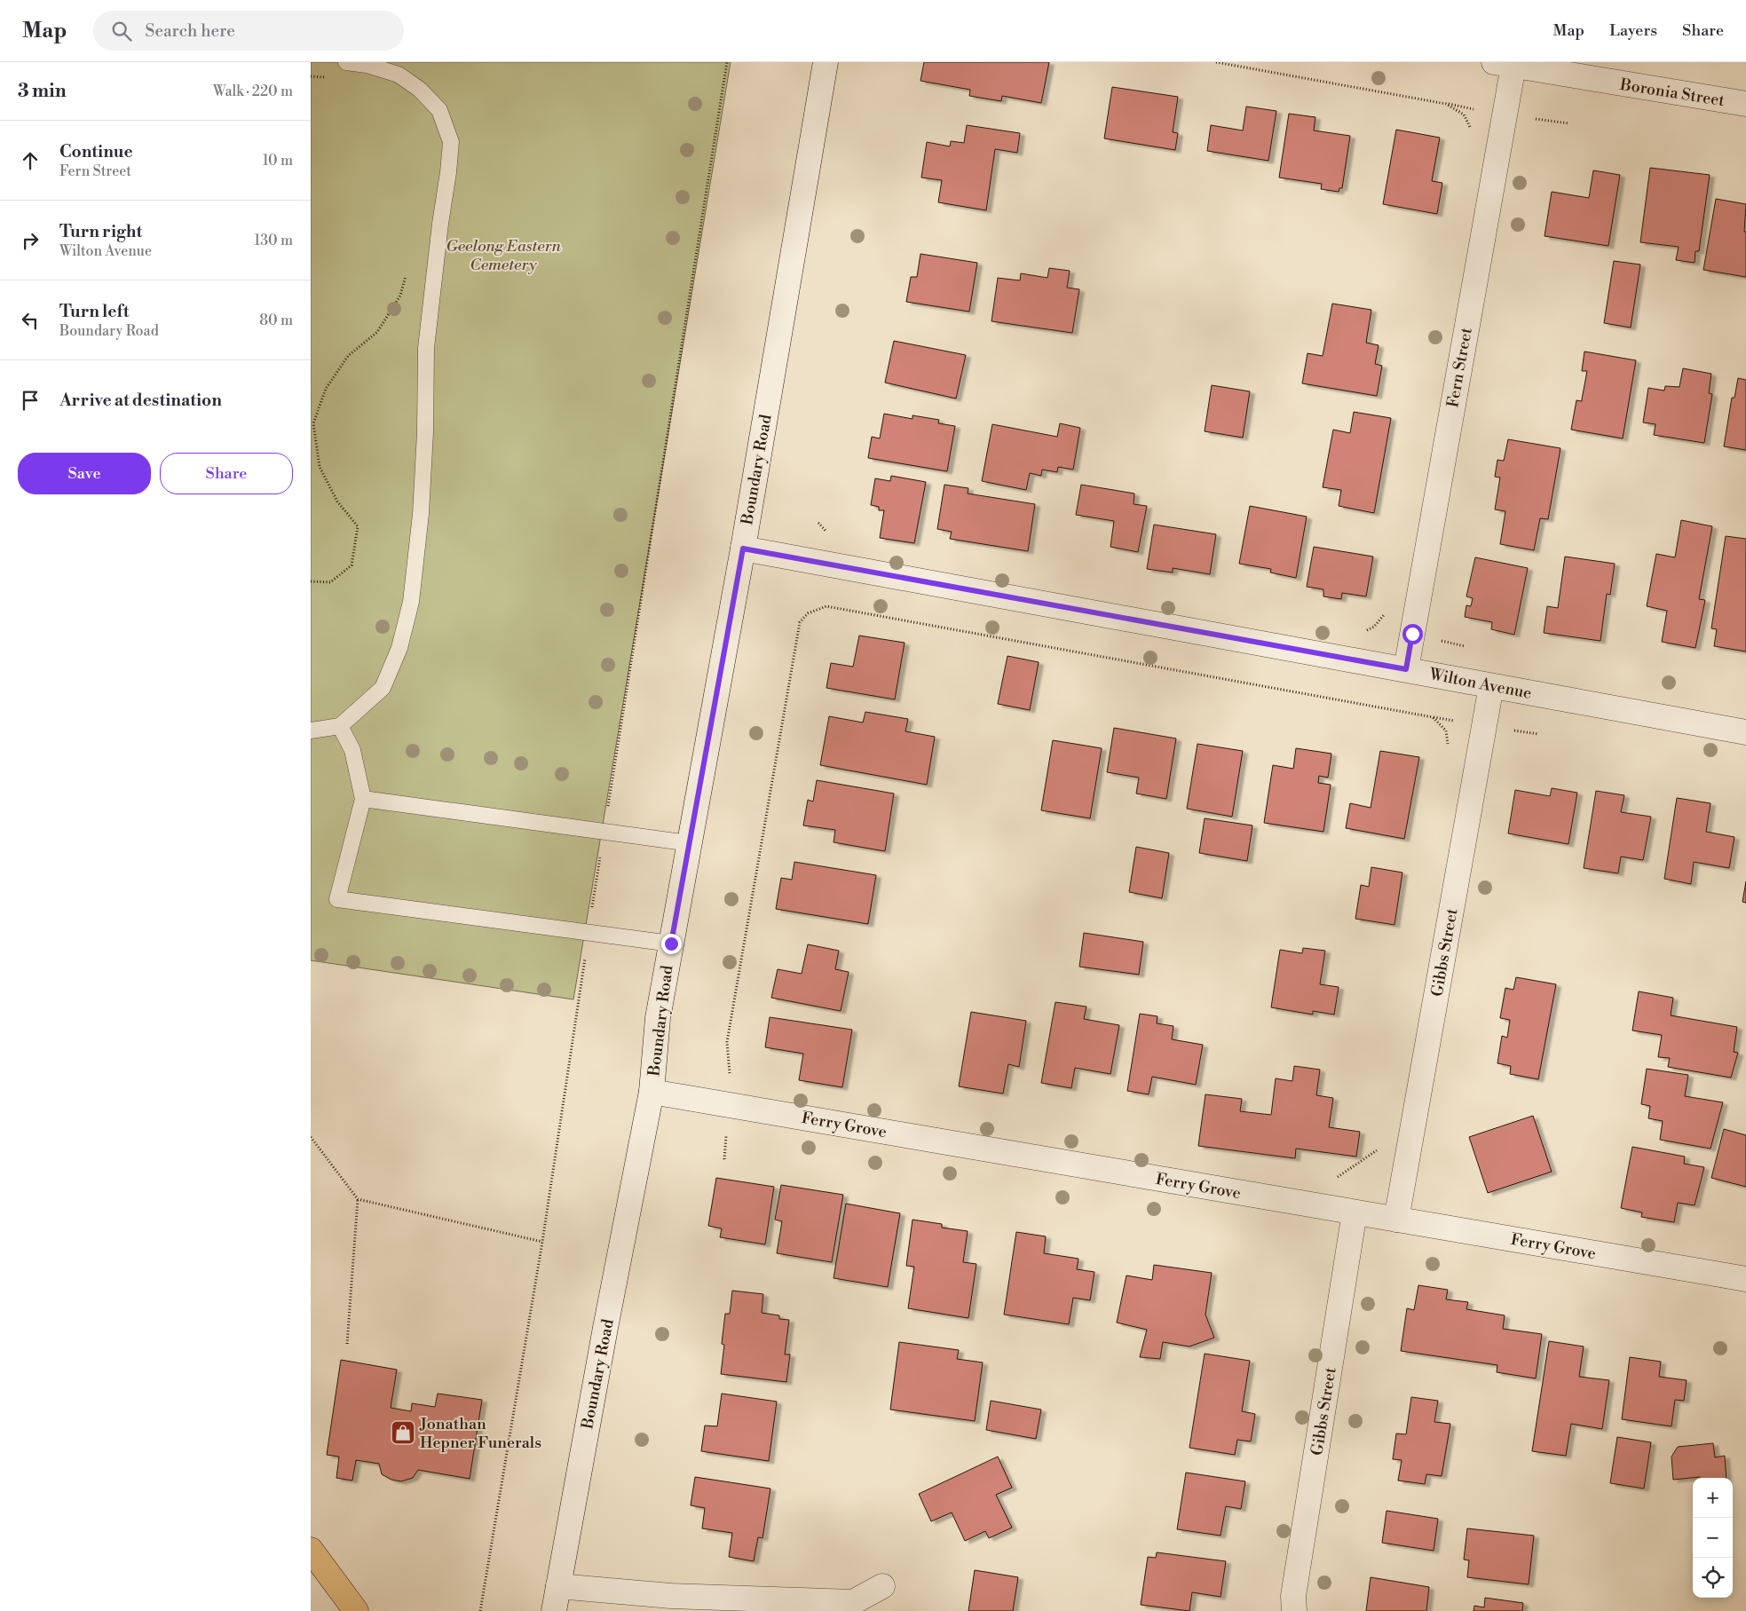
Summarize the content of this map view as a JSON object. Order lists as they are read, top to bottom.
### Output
{
  "streets": {
    "street": [
      "Boronia Street",
      "Fern Street",
      "Boundary Road",
      "Wilton Avenue",
      "Gibbs Street",
      "Ferry Grove"
    ]
  },
  "crossings": [
    ["Boronia Street", "Fern Street"],
    ["Fern Street", "Wilton Avenue"],
    ["Boundary Road", "Wilton Avenue"],
    ["Boundary Road", "Ferry Grove"],
    ["Wilton Avenue", "Gibbs Street"],
    ["Gibbs Street", "Ferry Grove"]
  ],
  "parks": ["Geelong Eastern Cemetery"],
  "places": {
    "shop": ["Jonathan Hepner Funerals"]
  },
  "page": {
    "header": "Map",
    "search": "Search here",
    "nav": ["Map", "Layers", "Share"],
    "heading": ["3 min", "Walk · 220 m"],
    "list": [
      ["Continue", "Fern Street", "10 m"],
      ["Turn right", "Wilton Avenue", "130 m"],
      ["Turn left", "Boundary Road", "80 m"],
      "Arrive at destination"
    ],
    "buttons": ["Save", "Share"],
    "map_buttons": ["+", "−"]
  }
}
